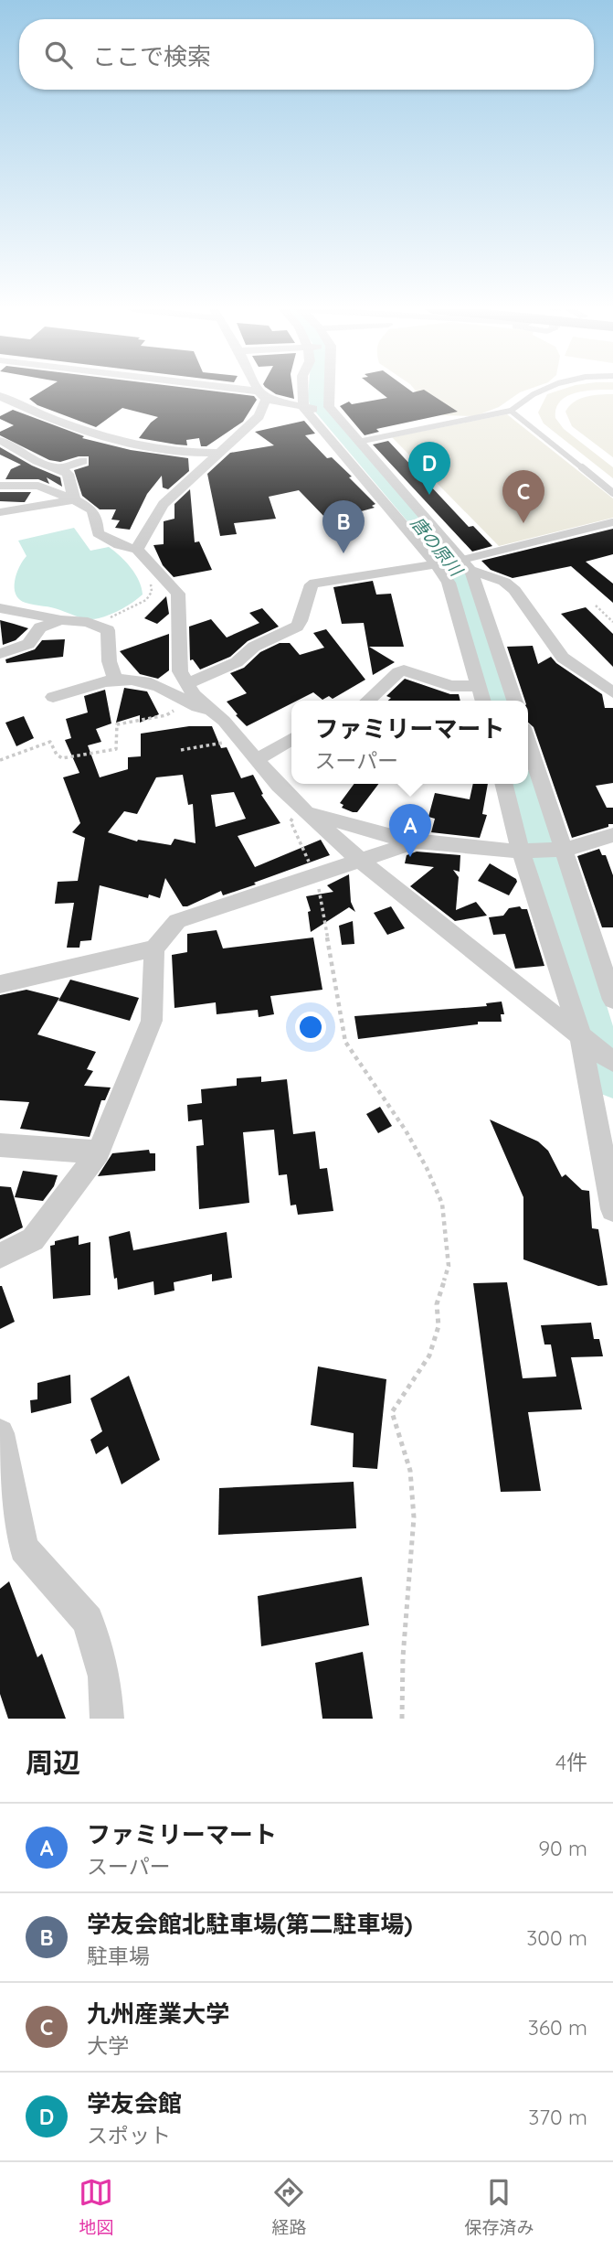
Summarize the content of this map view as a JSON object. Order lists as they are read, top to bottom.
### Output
{
  "water": ["唐の原川"],
  "page": {
    "search": "ここで検索",
    "pins": [
      "D",
      "C",
      "B",
      "A"
    ],
    "popup": ["ファミリーマート", "スーパー"],
    "heading": ["周辺", "4件"],
    "list": [
      {
        "mark": "A",
        "name": "ファミリーマート",
        "note": "スーパー",
        "value": "90 m"
      },
      {
        "mark": "B",
        "name": "学友会館北駐車場(第二駐車場)",
        "note": "駐車場",
        "value": "300 m"
      },
      {
        "mark": "C",
        "name": "九州産業大学",
        "note": "大学",
        "value": "360 m"
      },
      {
        "mark": "D",
        "name": "学友会館",
        "note": "スポット",
        "value": "370 m"
      }
    ],
    "nav": ["地図", "経路", "保存済み"]
  }
}
